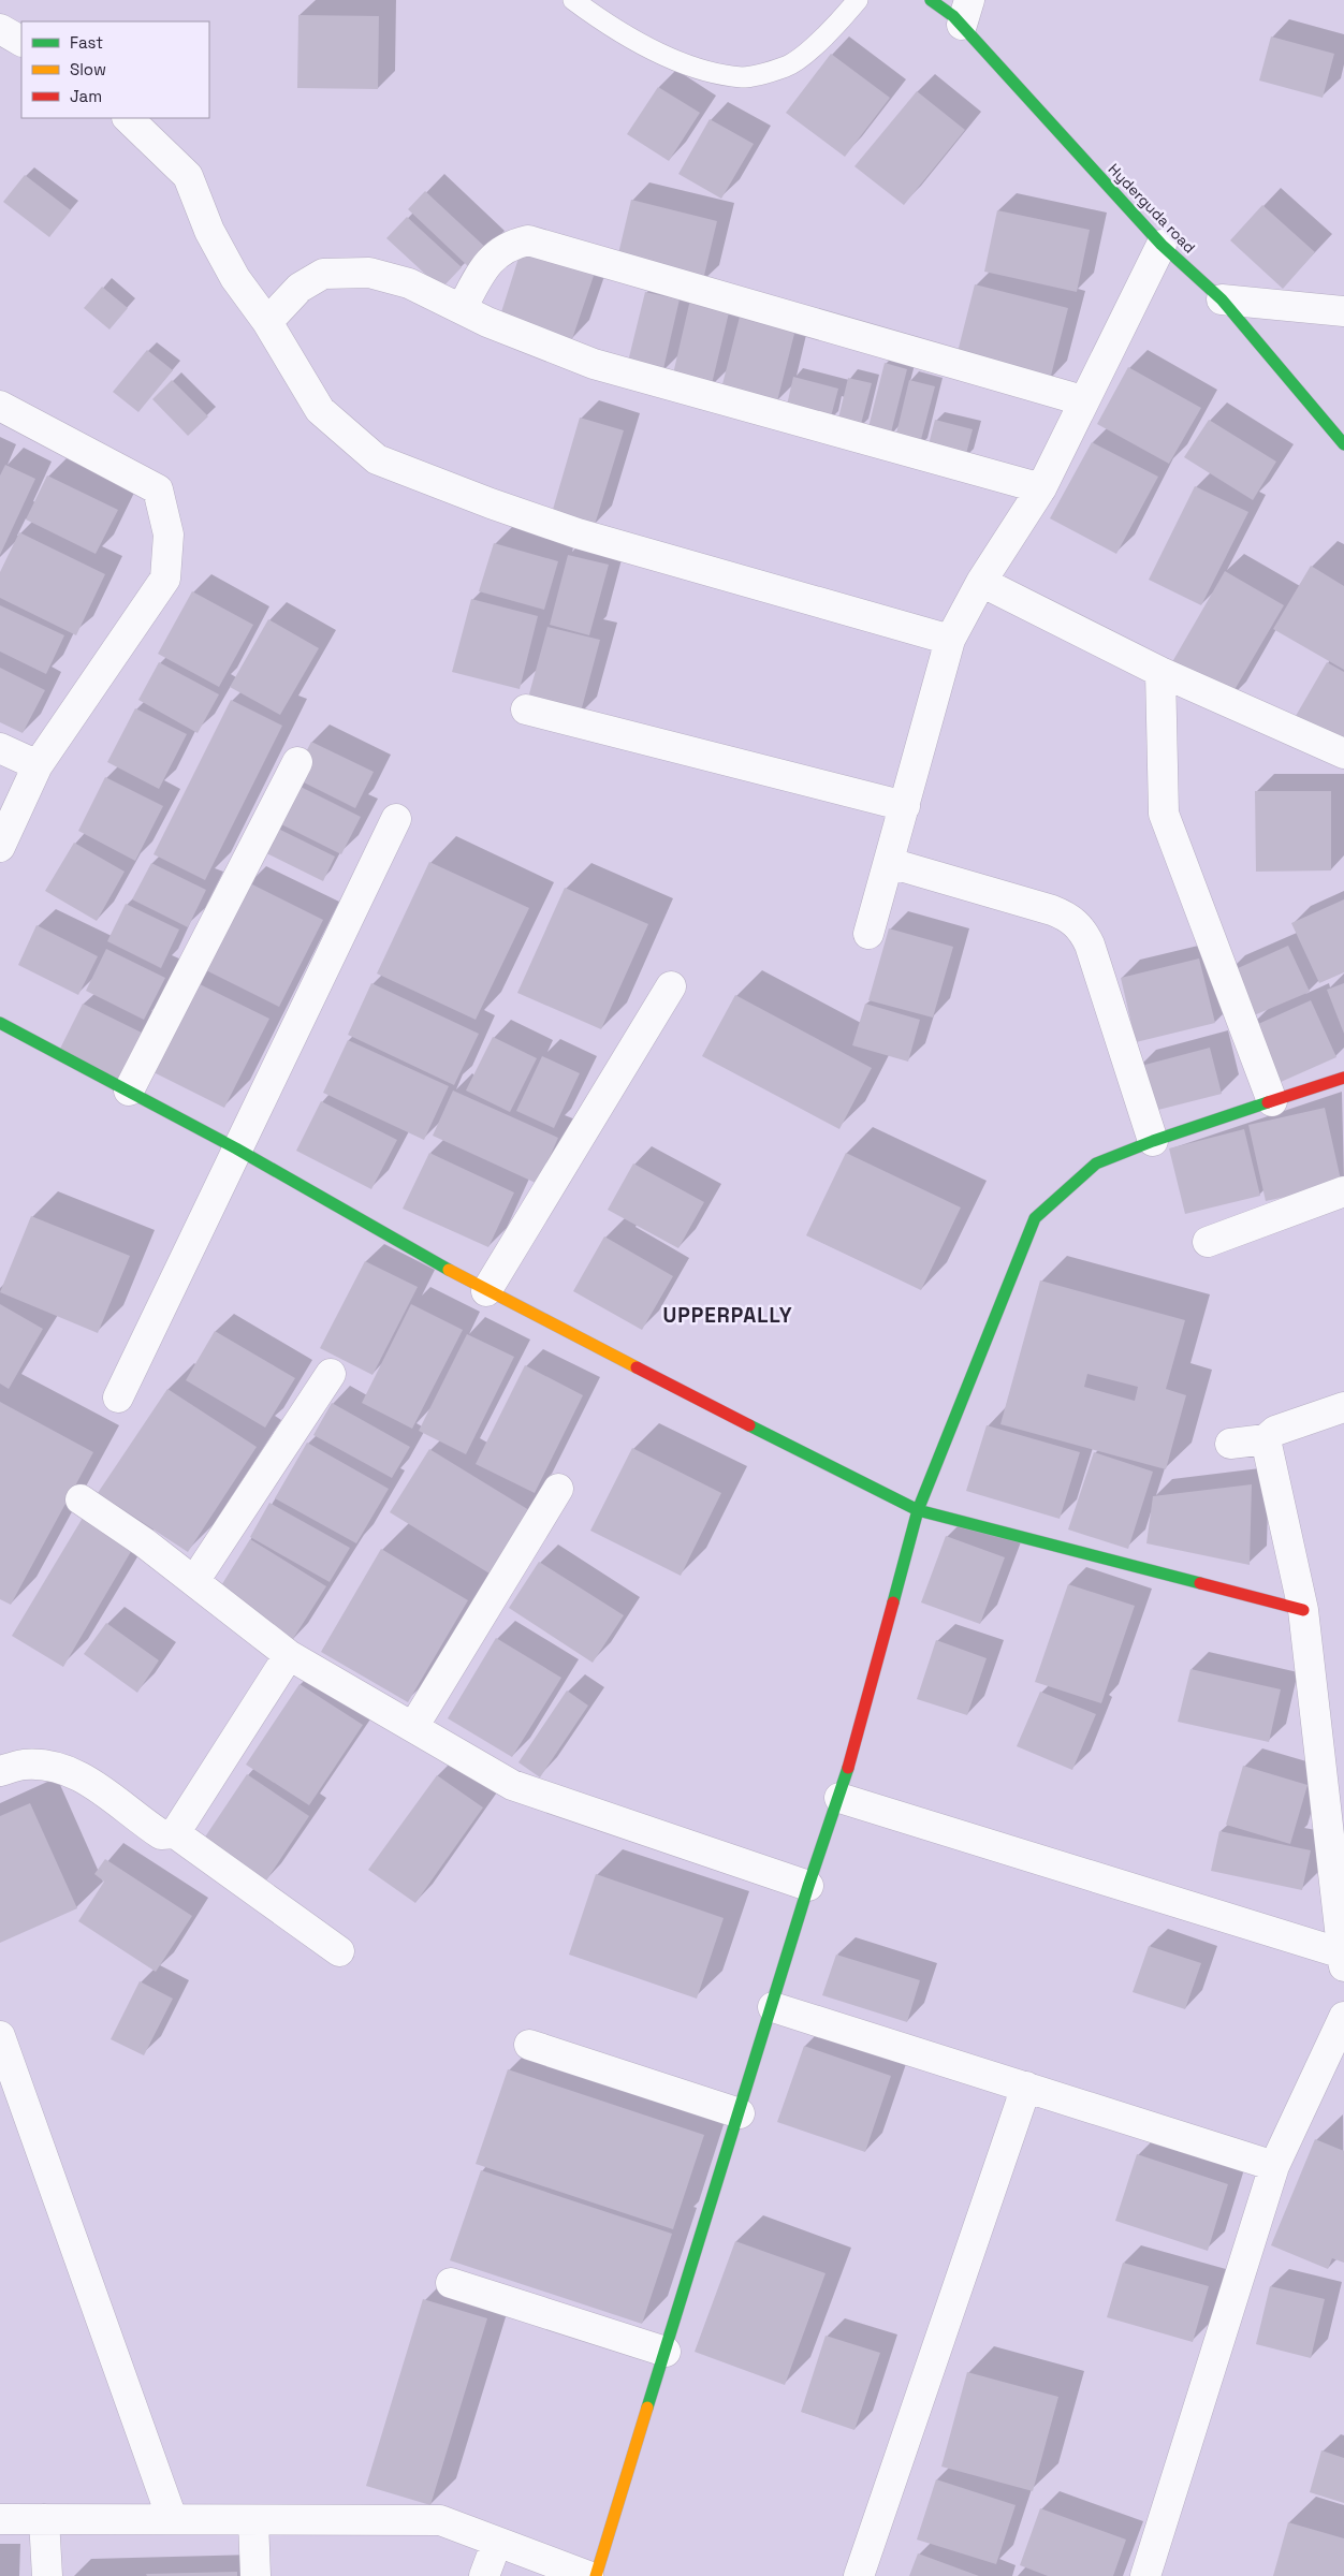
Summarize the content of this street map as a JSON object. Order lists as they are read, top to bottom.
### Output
{
  "streets": {
    "street": ["Hyderguda road"]
  },
  "districts": ["UPPERPALLY"],
  "legend": ["Fast", "Slow", "Jam"]
}
